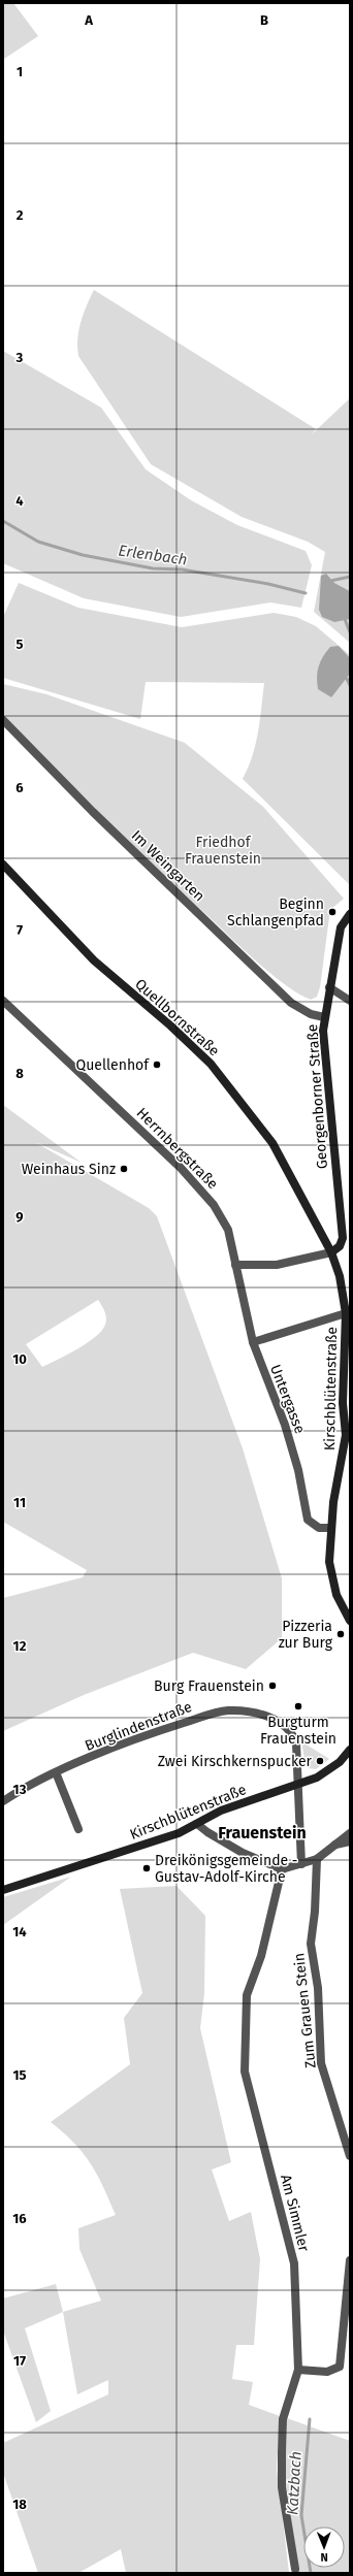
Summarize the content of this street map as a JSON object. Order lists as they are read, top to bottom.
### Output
{
  "streets": {
    "main road": ["Quellbornstraße", "Georgenborner Straße", "Kirschblütenstraße"],
    "street": [
      "Im Weingarten",
      "Herrnbergstraße",
      "Untergasse",
      "Burglindenstraße",
      "Zum Grauen Stein",
      "Am Simmler"
    ]
  },
  "crossings": [
    ["Im Weingarten", "Georgenborner Straße"],
    ["Quellbornstraße", "Georgenborner Straße"],
    ["Quellbornstraße", "Kirschblütenstraße"],
    ["Georgenborner Straße", "Kirschblütenstraße"],
    ["Herrnbergstraße", "Untergasse"],
    ["Kirschblütenstraße", "Untergasse"],
    ["Kirschblütenstraße", "Burglindenstraße"]
  ],
  "districts": ["Frauenstein"],
  "water": ["Erlenbach", "Katzbach"],
  "parks": ["Friedhof Frauenstein"],
  "places": [
    "Beginn Schlangenpfad",
    "Quellenhof",
    "Weinhaus Sinz",
    "Pizzeria zur Burg",
    "Burg Frauenstein",
    "Burgturm Frauenstein",
    "Zwei Kirschkernspucker",
    "Dreikönigsgemeinde - Gustav-Adolf-Kirche"
  ],
  "north": "bottom",
  "grid": {
    "columns": ["A", "B"],
    "rows": [
      "1",
      "2",
      "3",
      "4",
      "5",
      "6",
      "7",
      "8",
      "9",
      "10",
      "11",
      "12",
      "13",
      "14",
      "15",
      "16",
      "17",
      "18"
    ]
  }
}
